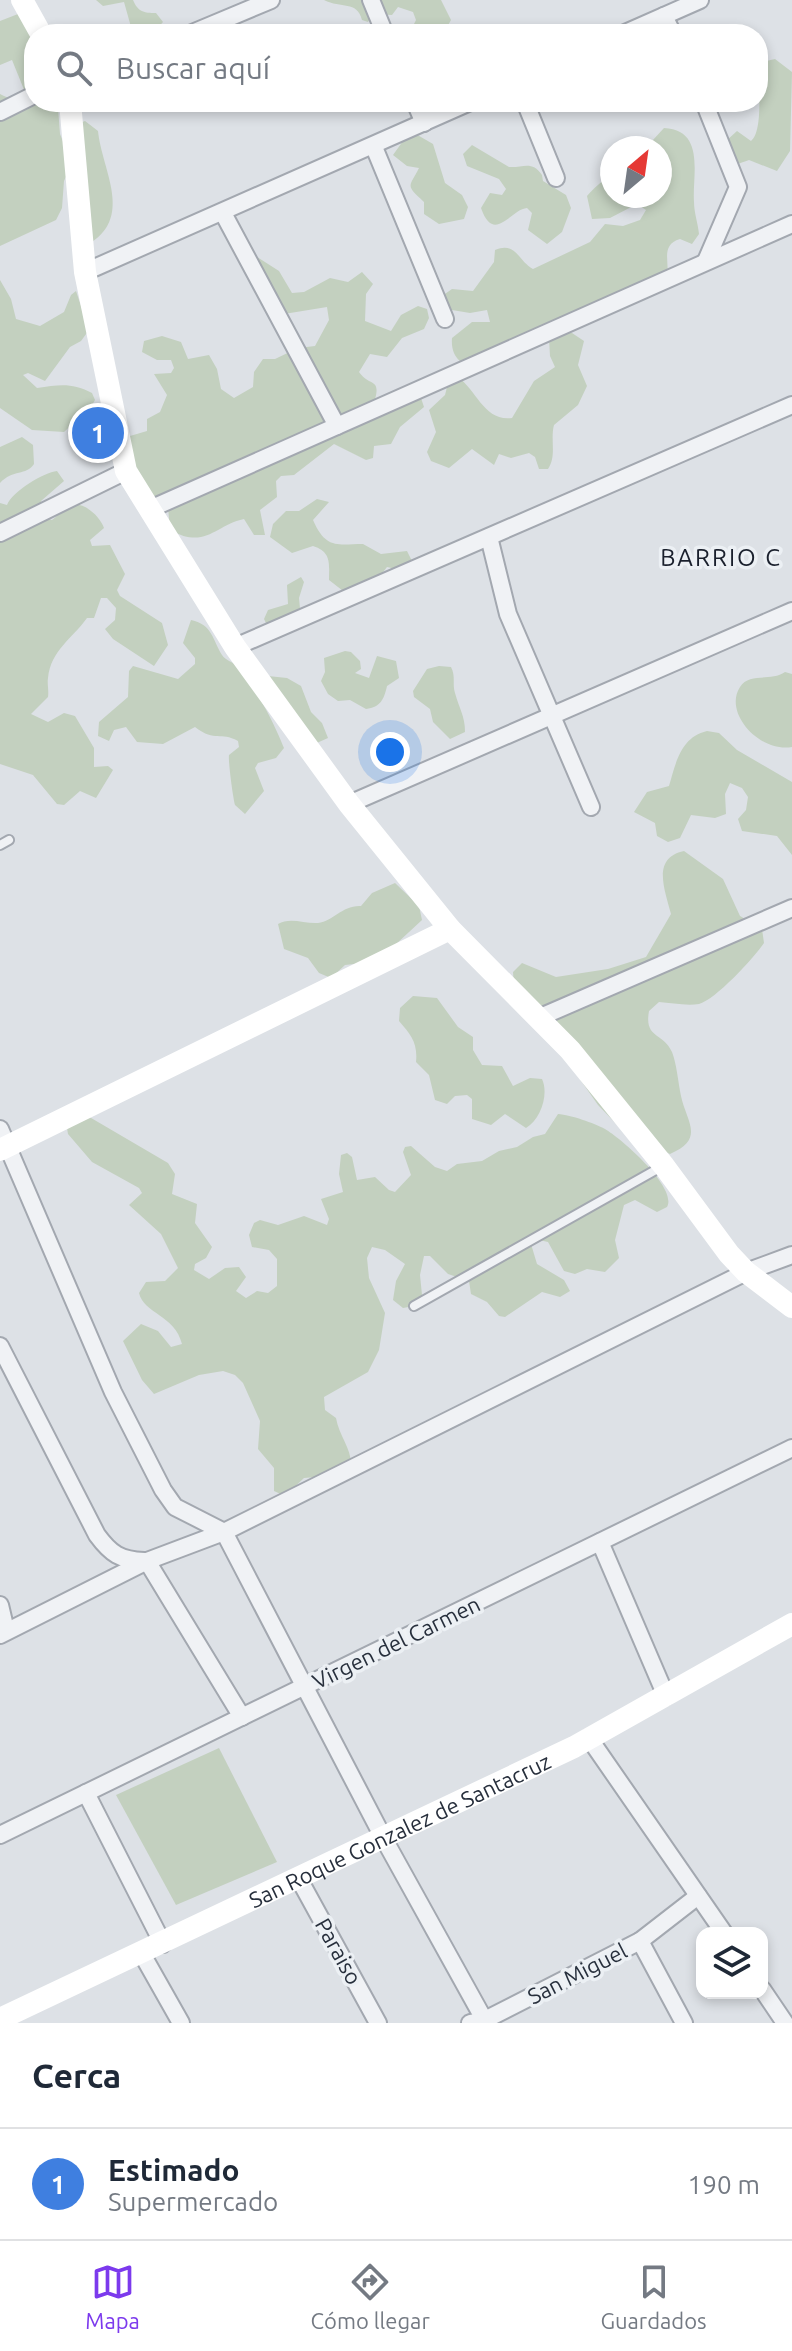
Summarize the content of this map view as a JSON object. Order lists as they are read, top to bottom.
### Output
{
  "streets": {
    "street": [
      "Virgen del Carmen",
      "San Roque Gonzalez de Santacruz",
      "Paraiso",
      "San Miguel"
    ]
  },
  "crossings": [
    ["San Roque Gonzalez de Santacruz", "Paraiso"]
  ],
  "districts": ["BARRIO C"],
  "north": "top right",
  "page": {
    "search": "Buscar aquí",
    "pins": "1",
    "heading": "Cerca",
    "list": [
      {
        "mark": "1",
        "name": "Estimado",
        "note": "Supermercado",
        "value": "190 m"
      }
    ],
    "nav": ["Mapa", "Cómo llegar", "Guardados"]
  }
}
